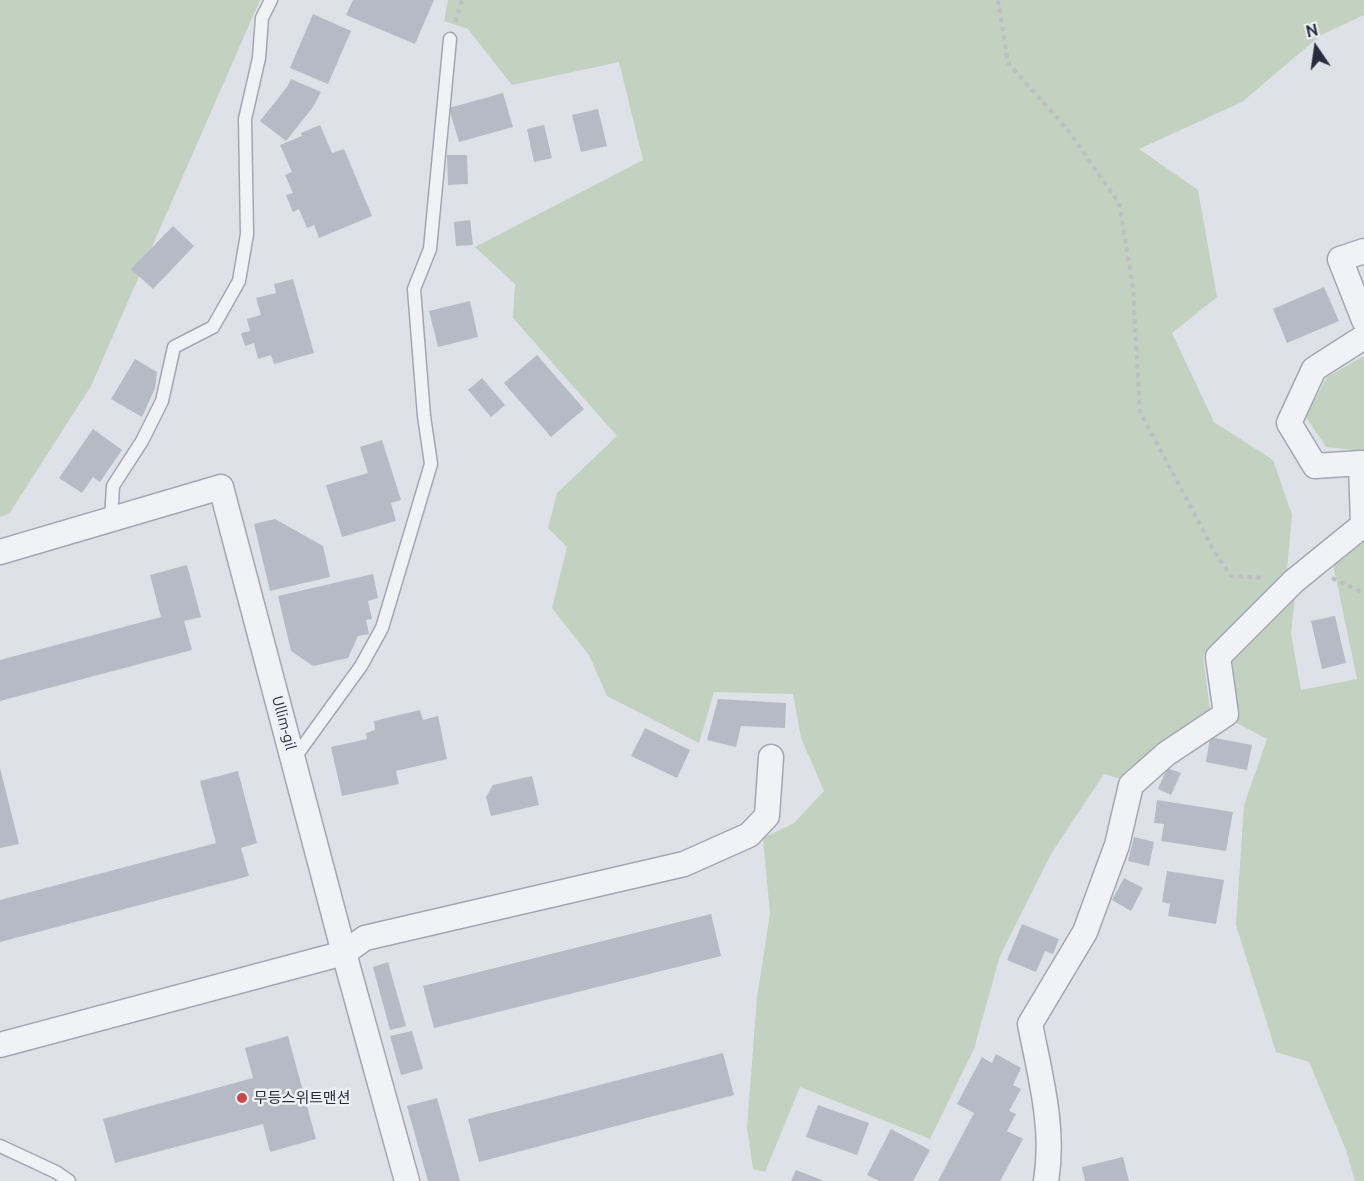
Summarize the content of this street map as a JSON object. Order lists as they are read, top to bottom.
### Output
{
  "streets": {
    "street": ["Ullim-gil"]
  },
  "places": ["무등스위트맨션"],
  "north": "top"
}
